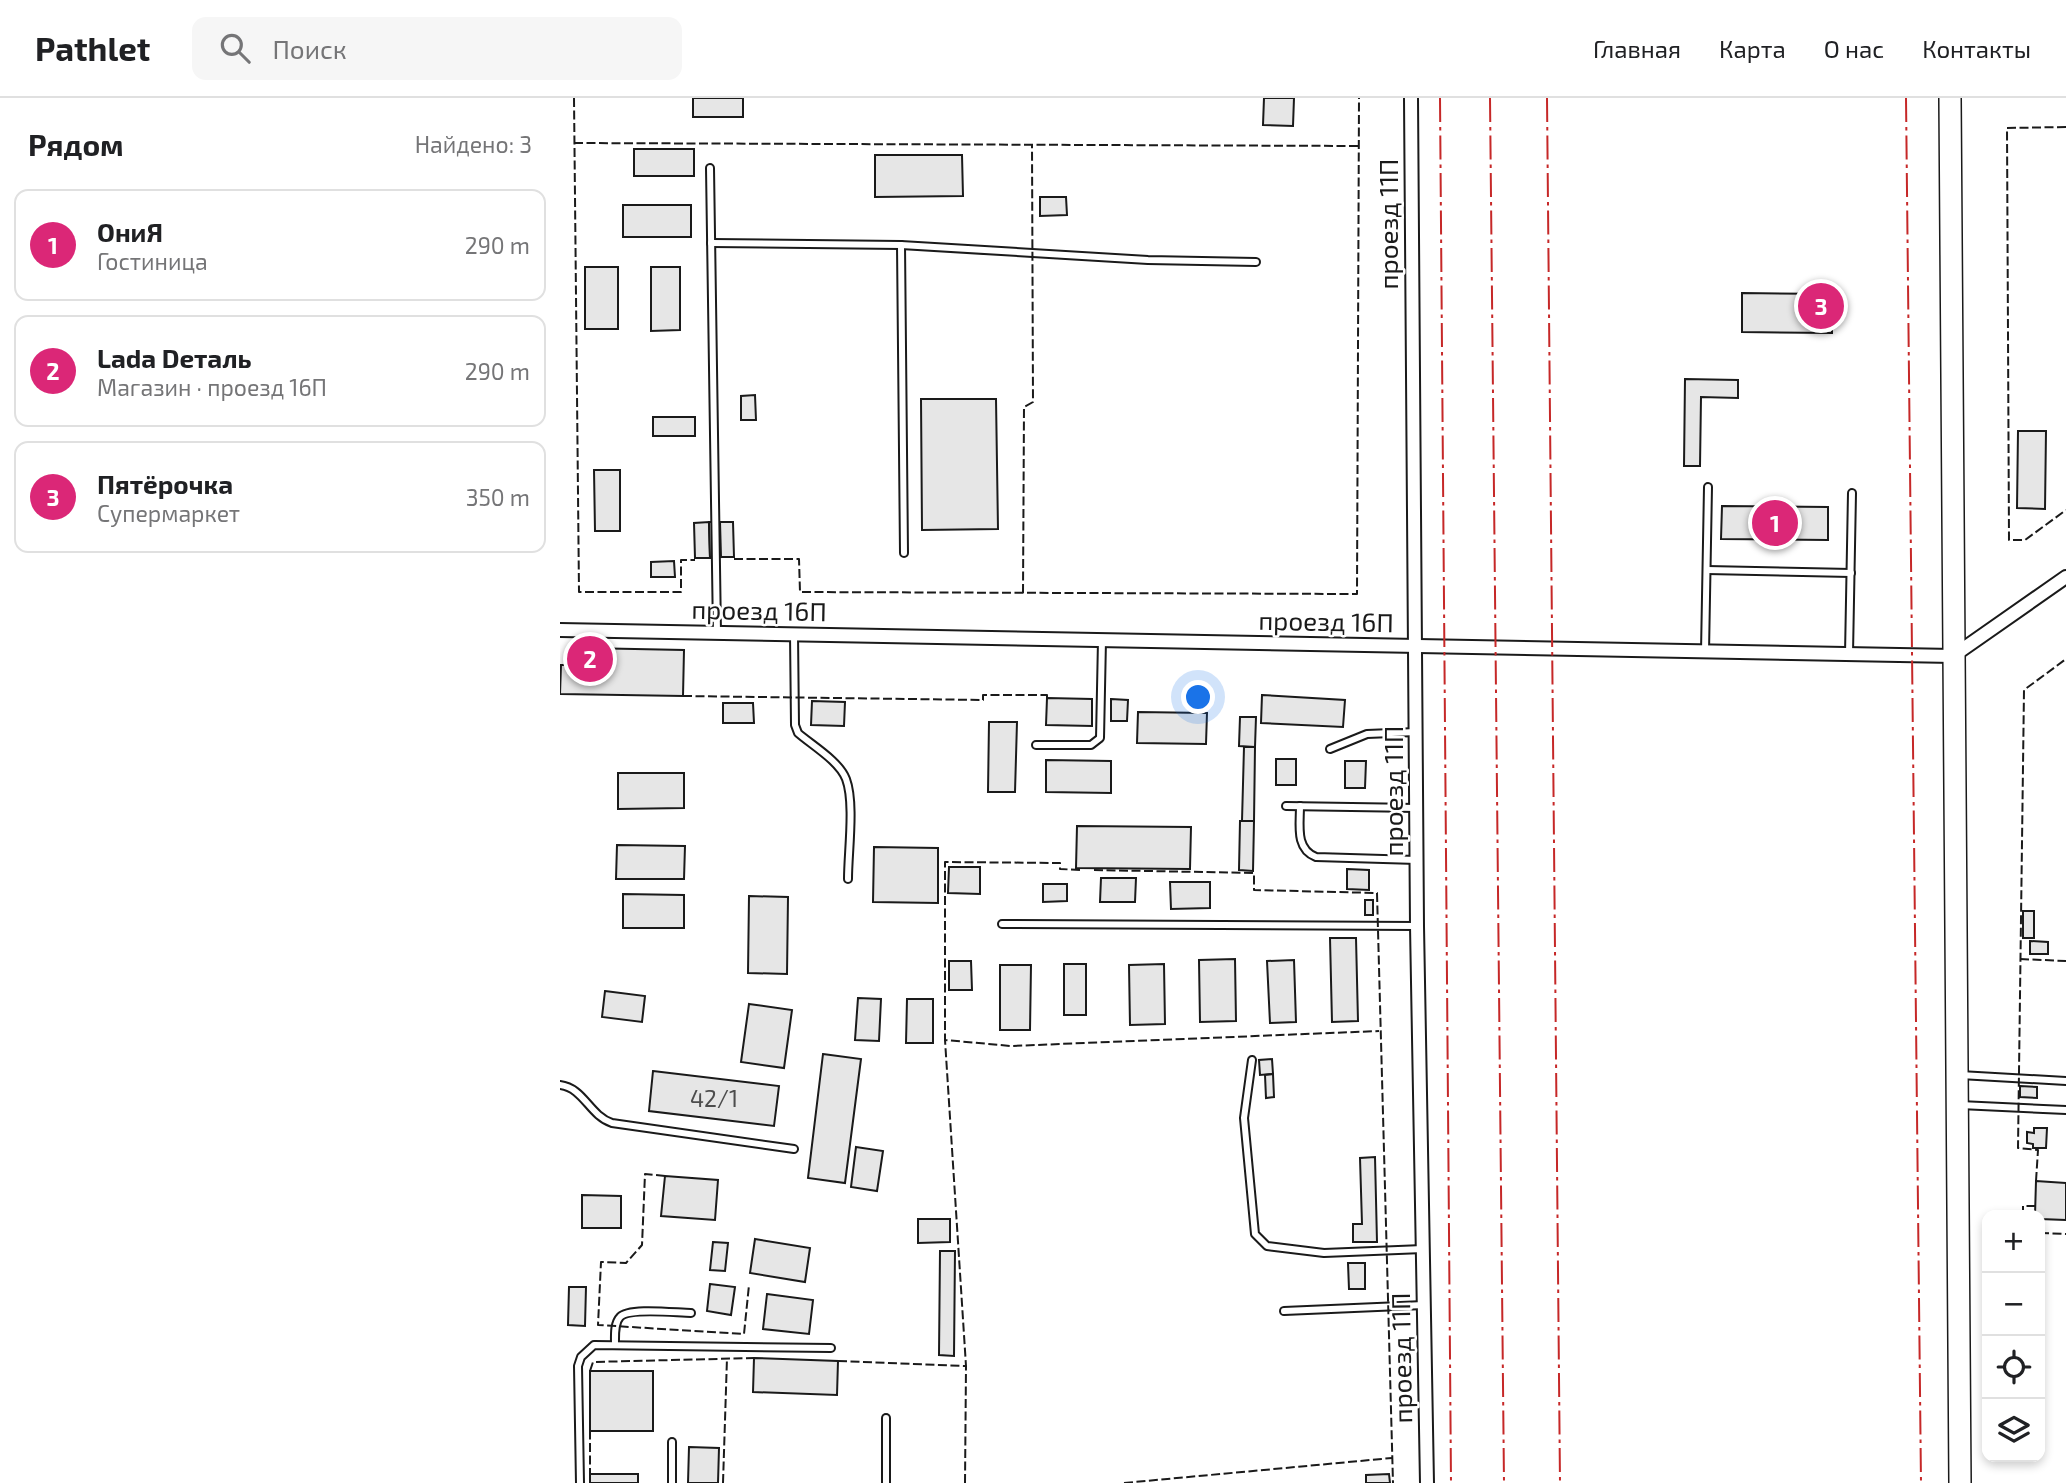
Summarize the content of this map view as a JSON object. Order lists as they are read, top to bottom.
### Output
{
  "streets": {
    "street": ["проезд 11П", "проезд 16П"]
  },
  "crossings": [
    ["проезд 11П", "проезд 16П"]
  ],
  "house_numbers": ["42/1"],
  "page": {
    "header": "Pathlet",
    "search": "Поиск",
    "nav": [
      "Главная",
      "Карта",
      "О нас",
      "Контакты"
    ],
    "heading": ["Рядом", "Найдено: 3"],
    "list": [
      {
        "mark": "1",
        "name": "ОниЯ",
        "note": "Гостиница",
        "value": "290 m"
      },
      {
        "mark": "2",
        "name": "Lada Dеталь",
        "note": "Магазин · проезд 16П",
        "value": "290 m"
      },
      {
        "mark": "3",
        "name": "Пятёрочка",
        "note": "Супермаркет",
        "value": "350 m"
      }
    ],
    "pins": ["3", "1", "2"],
    "map_buttons": ["+", "−"]
  }
}
